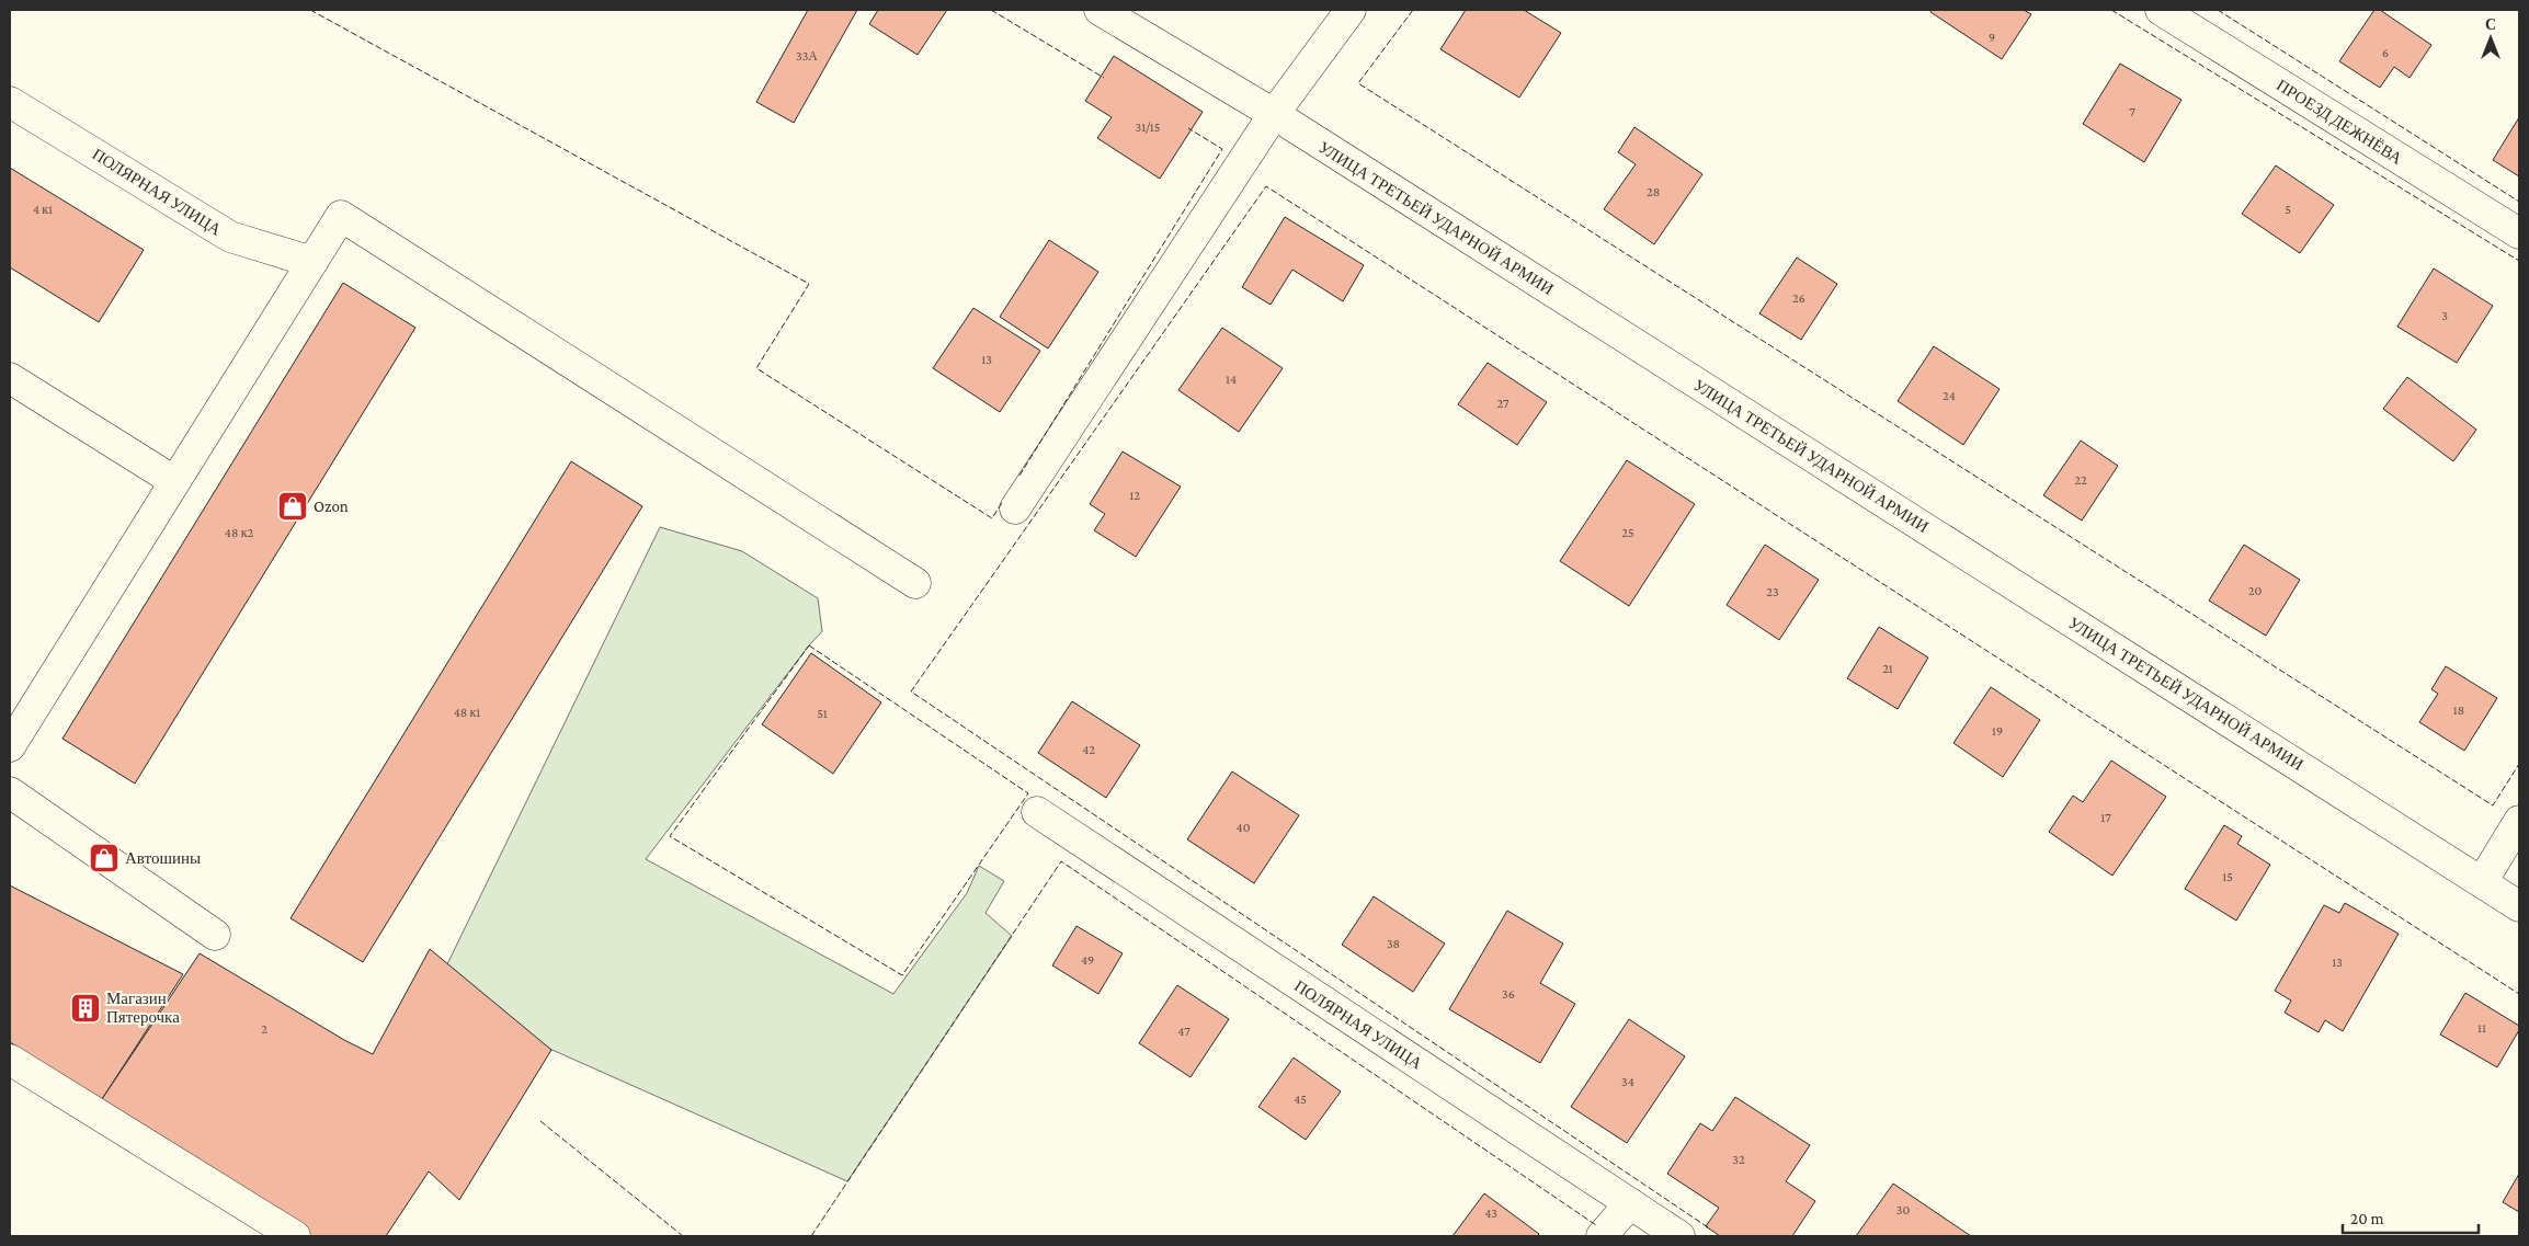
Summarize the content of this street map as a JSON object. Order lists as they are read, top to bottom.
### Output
{
  "streets": {
    "street": ["ПРОЕЗД ДЕЖНЁВА", "ПОЛЯРНАЯ УЛИЦА", "УЛИЦА ТРЕТЬЕЙ УДАРНОЙ АРМИИ"]
  },
  "places": {
    "shop": ["Ozon", "Автошины"],
    "building": ["Магазин Пятерочка"]
  },
  "house_numbers": [
    "9",
    "6",
    "33А",
    "7",
    "31/15",
    "28",
    "4 к1",
    "5",
    "26",
    "3",
    "13",
    "14",
    "24",
    "27",
    "22",
    "12",
    "48 к2",
    "25",
    "20",
    "23",
    "21",
    "18",
    "48 к1",
    "51",
    "19",
    "42",
    "17",
    "40",
    "15",
    "38",
    "49",
    "13",
    "36",
    "11",
    "2",
    "47",
    "34",
    "45",
    "32",
    "30",
    "43"
  ],
  "scale_bar": "20 m",
  "north": "top"
}
